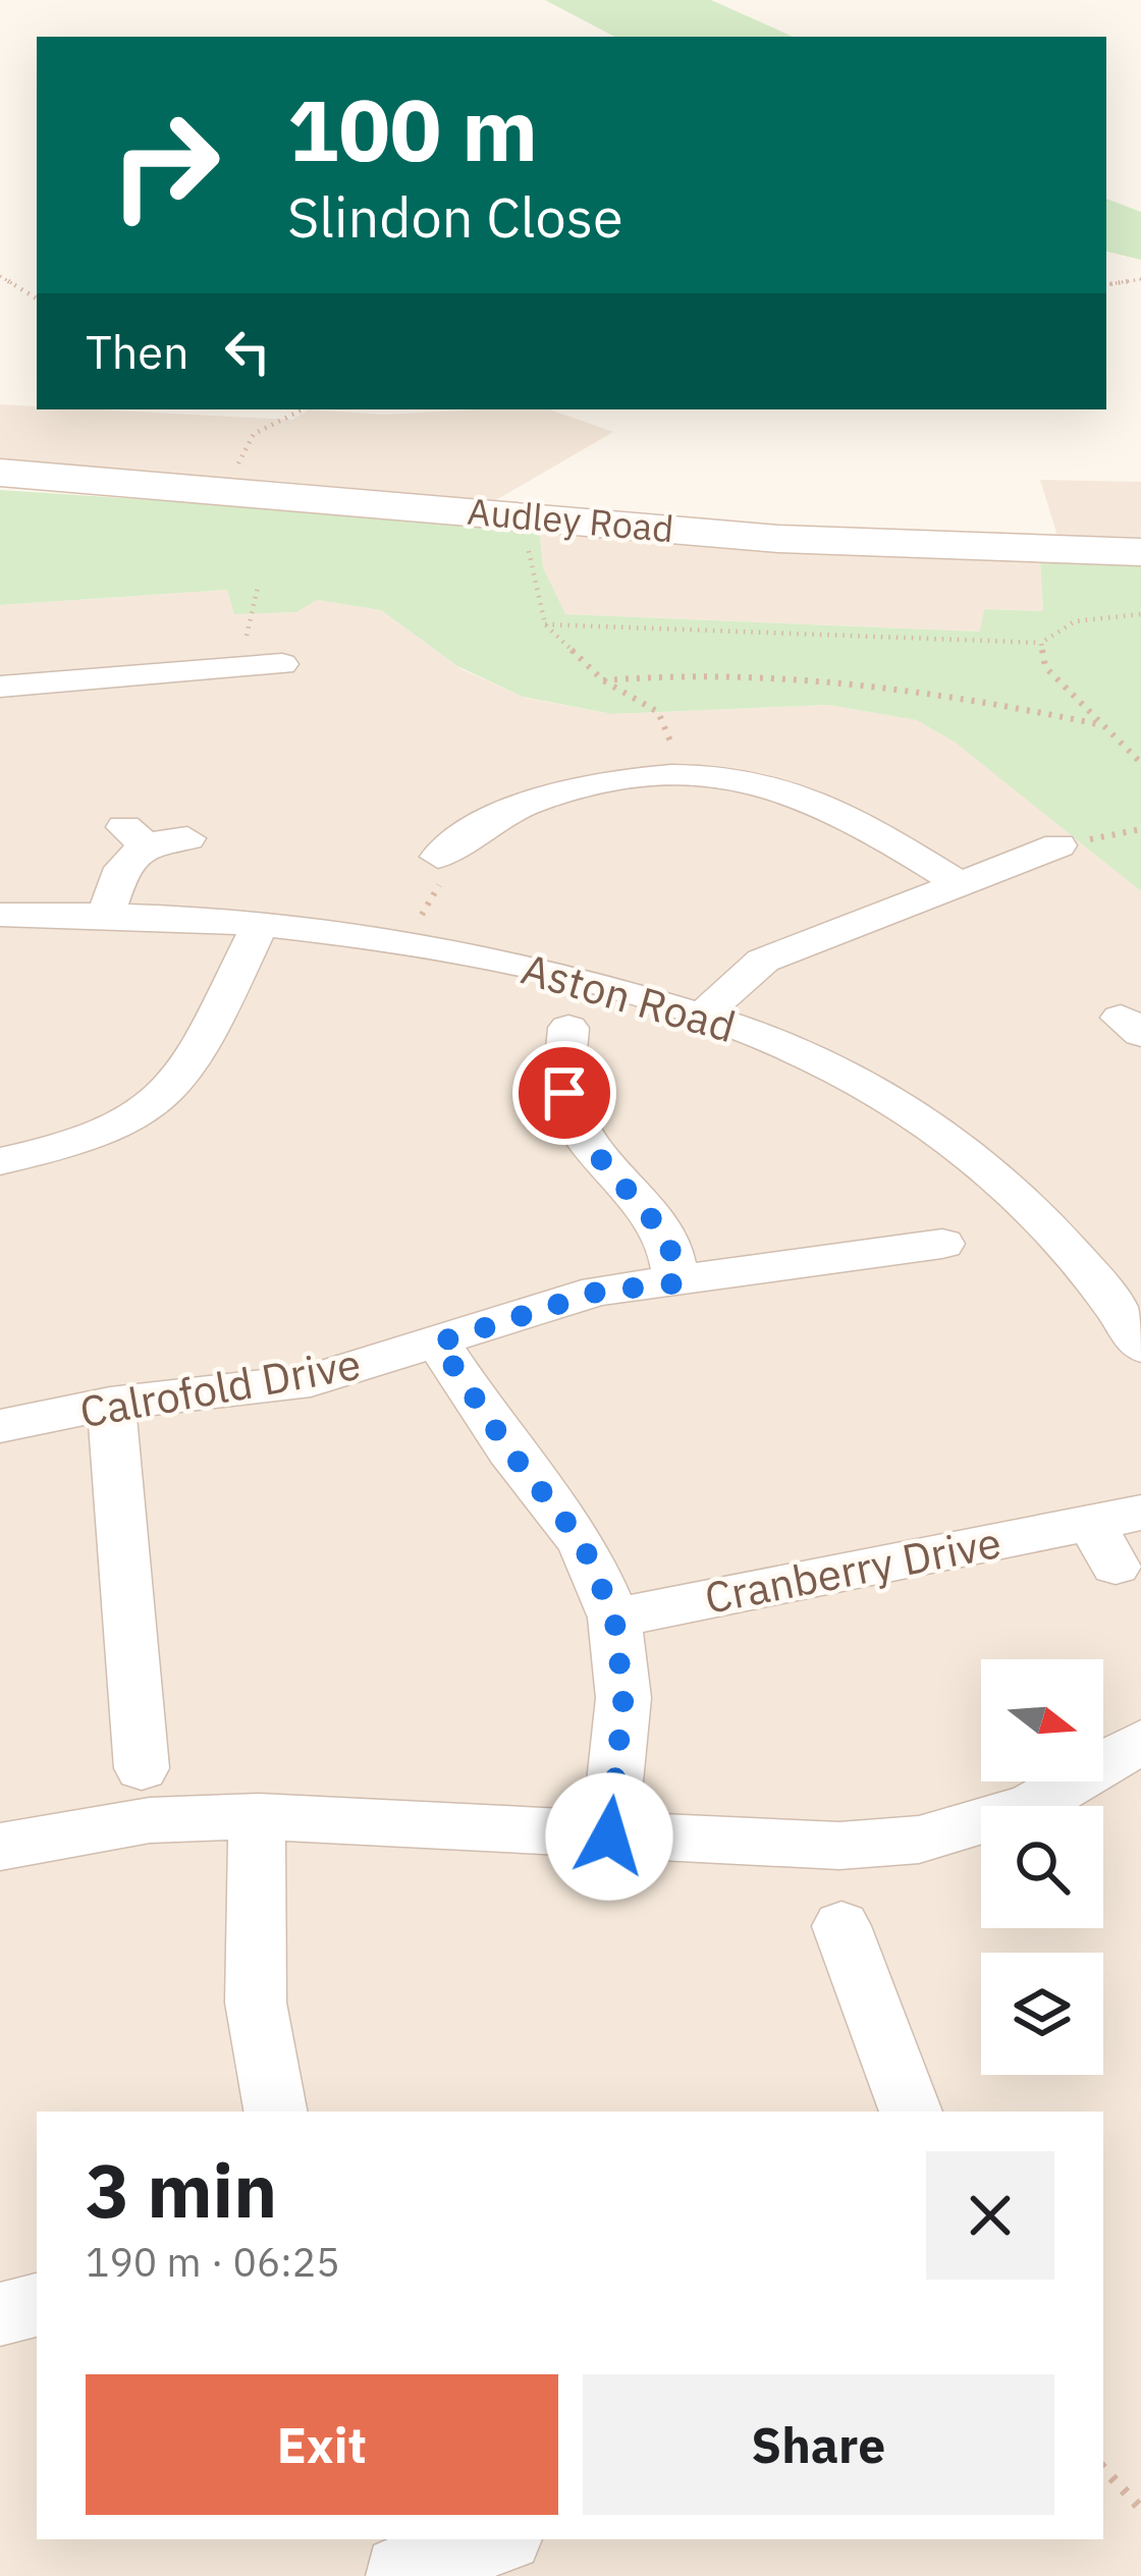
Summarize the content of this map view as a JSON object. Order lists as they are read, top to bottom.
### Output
{
  "streets": {
    "main road": ["Audley Road"],
    "street": ["Aston Road", "Calrofold Drive", "Cranberry Drive"]
  },
  "north": "right",
  "page": {
    "turn": ["100 m", "Slindon Close"],
    "then": "Then",
    "heading": ["3 min", "190 m · 06:25"],
    "buttons": ["Exit", "Share"]
  }
}
